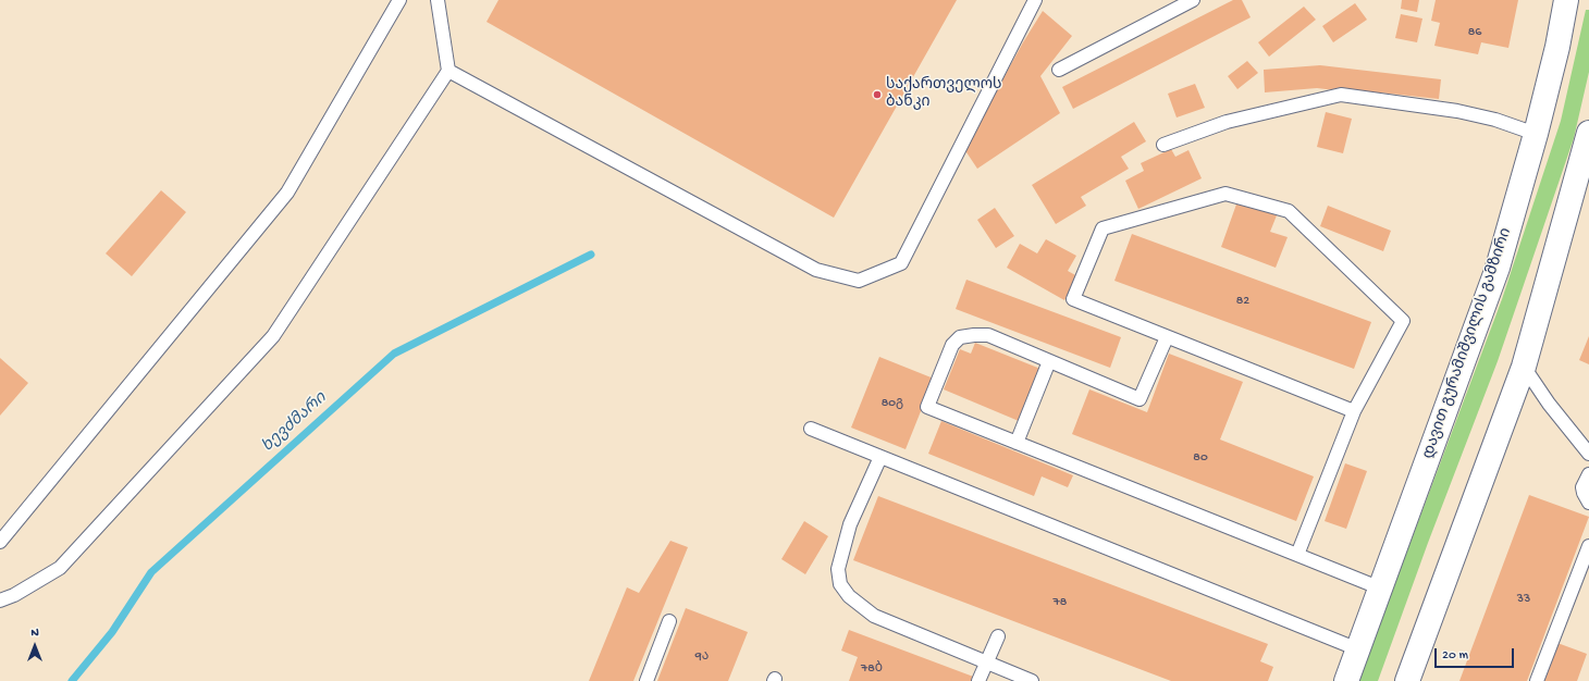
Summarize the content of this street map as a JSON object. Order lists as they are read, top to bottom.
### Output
{
  "streets": {
    "main road": ["დავით გურამიშვილის გამზირი"]
  },
  "water": ["ხევძმარი"],
  "places": ["საქართველოს ბანკი"],
  "house_numbers": [
    "86",
    "82",
    "80გ",
    "80",
    "33",
    "78",
    "9ა",
    "78ბ"
  ],
  "scale_bar": "20 m",
  "north": "top"
}
